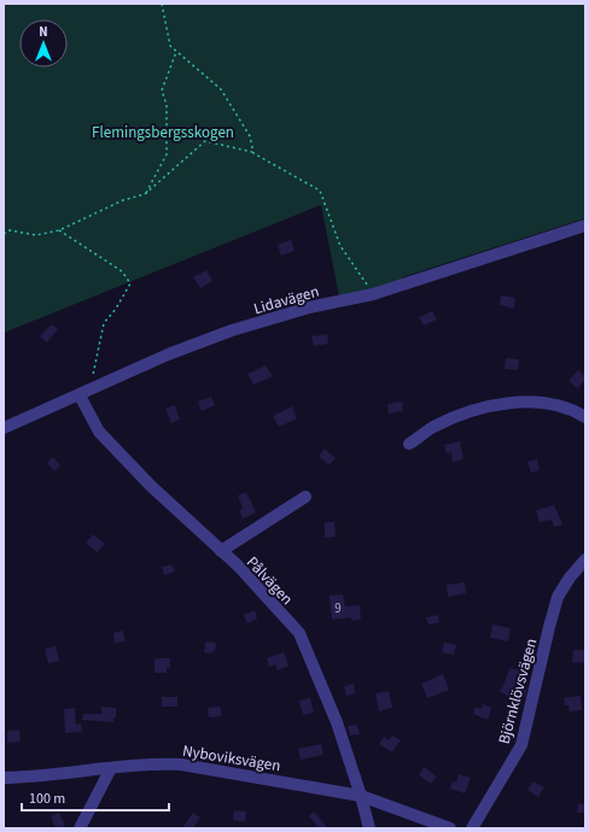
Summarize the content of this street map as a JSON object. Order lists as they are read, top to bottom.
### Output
{
  "streets": {
    "street": [
      "Lidavägen",
      "Pålvägen",
      "Björnklövsvägen",
      "Nyboviksvägen"
    ]
  },
  "crossings": [
    ["Lidavägen", "Pålvägen"],
    ["Pålvägen", "Nyboviksvägen"]
  ],
  "parks": ["Flemingsbergsskogen"],
  "house_numbers": ["9"],
  "scale_bar": "100 m",
  "north": "top"
}
